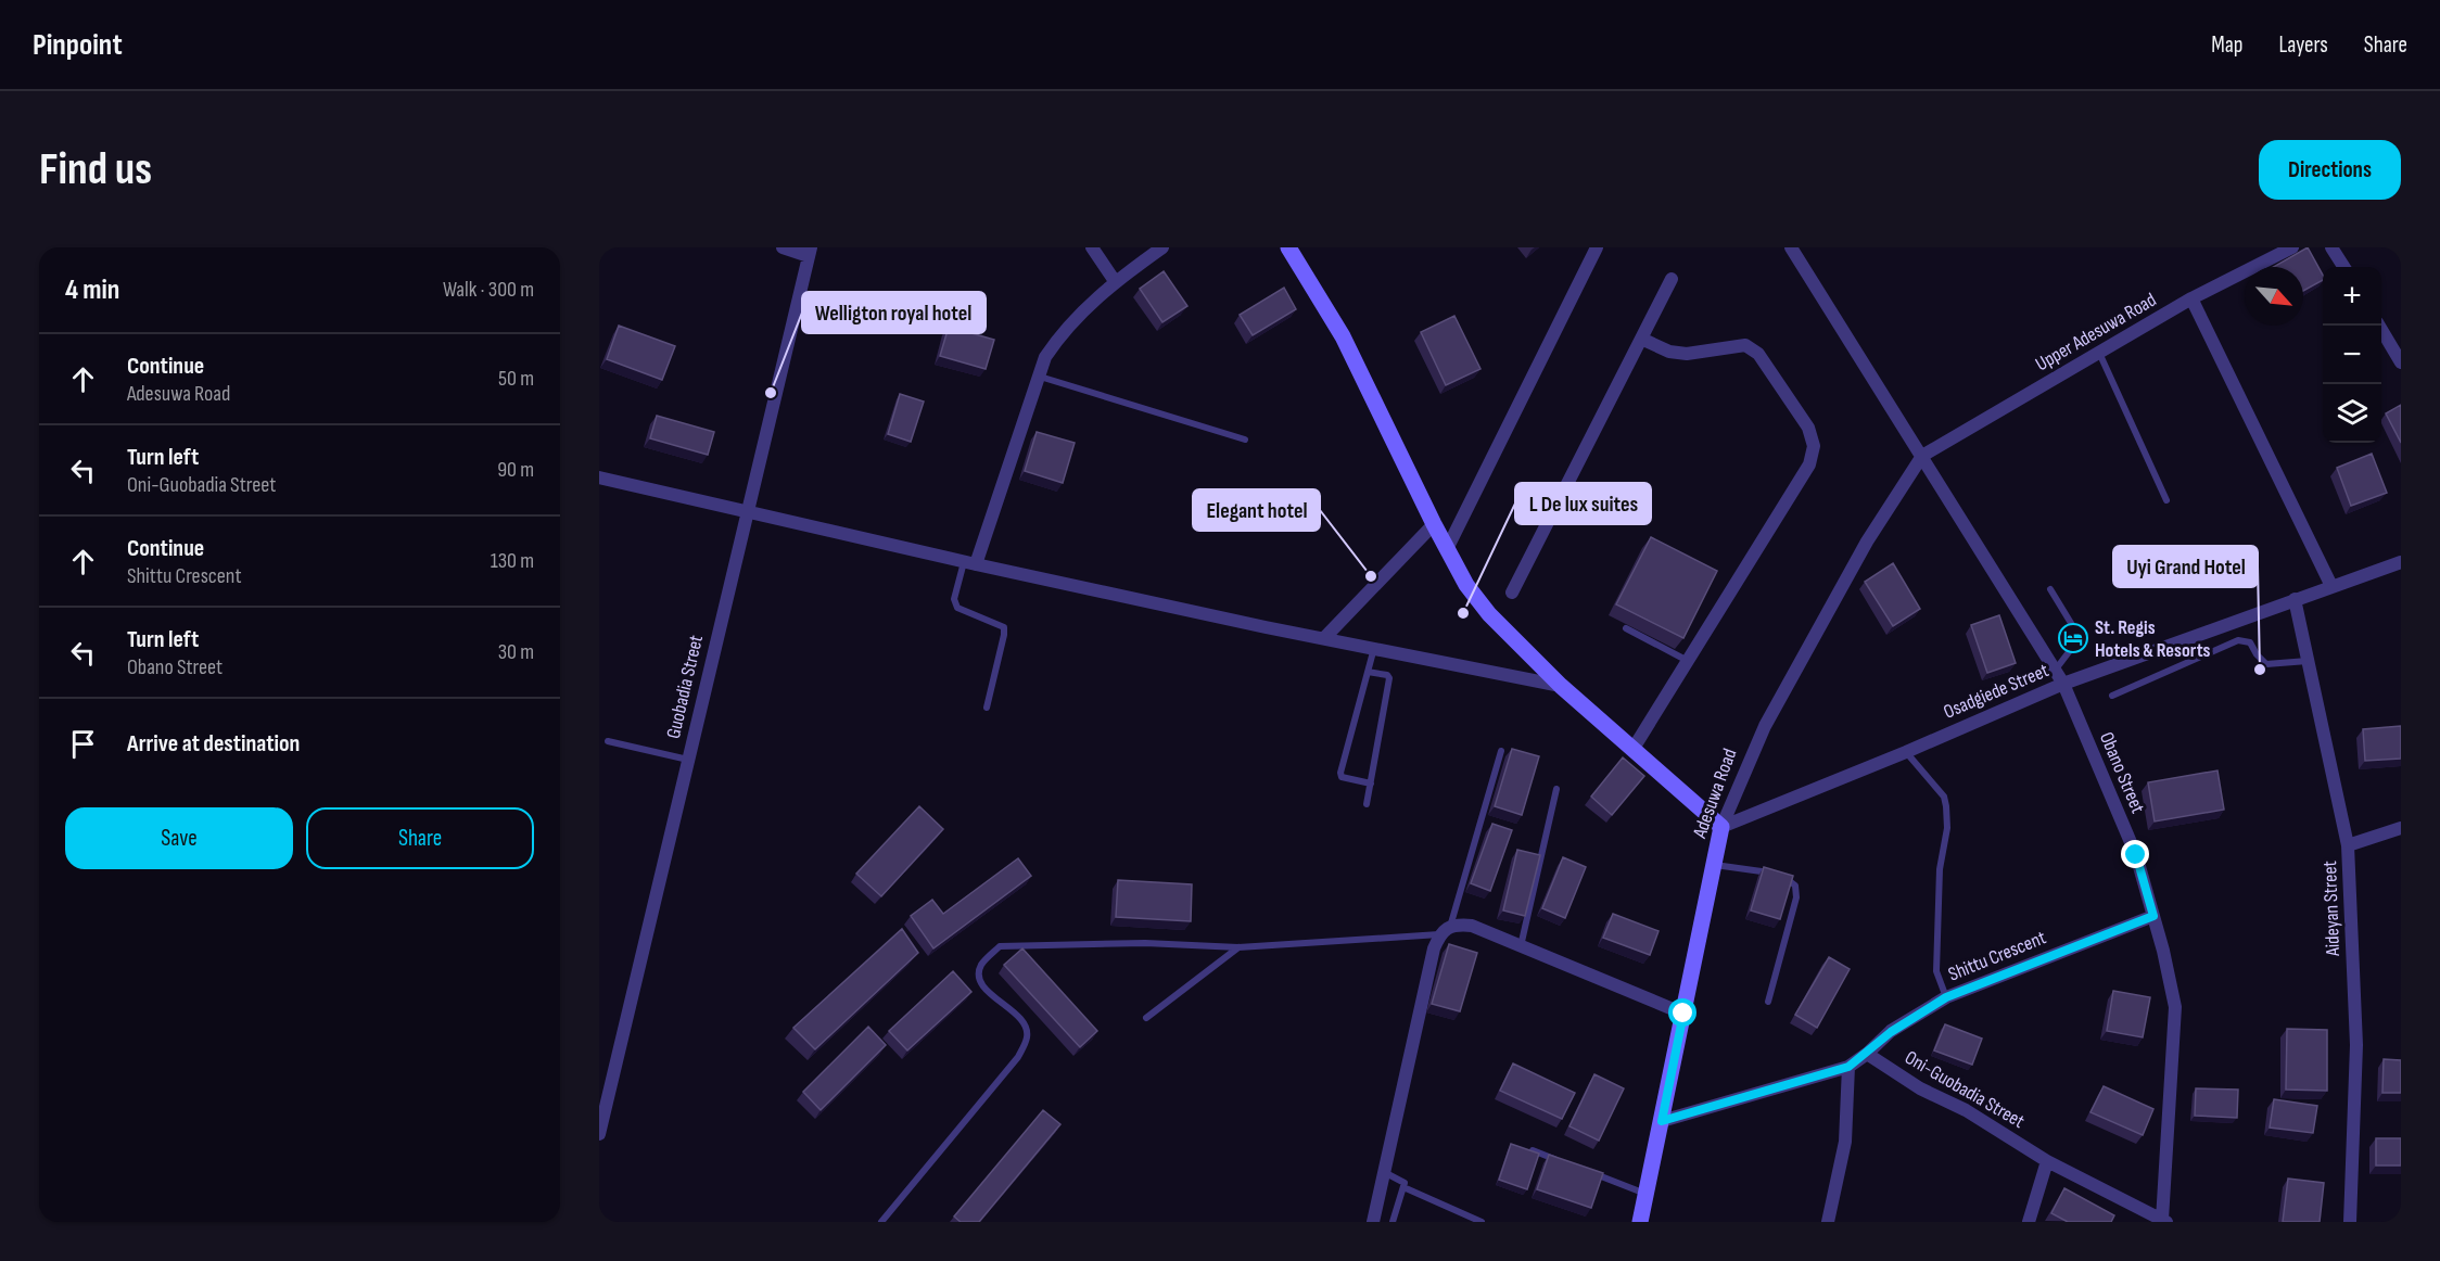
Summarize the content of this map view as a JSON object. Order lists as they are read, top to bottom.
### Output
{
  "streets": {
    "street": [
      "Upper Adesuwa Road",
      "Guobadia Street",
      "Osadgiede Street",
      "Obano Street",
      "Adesuwa Road",
      "Aideyan Street",
      "Shittu Crescent",
      "Oni-Guobadia Street"
    ]
  },
  "crossings": [
    ["Upper Adesuwa Road", "Obano Street"],
    ["Upper Adesuwa Road", "Adesuwa Road"],
    ["Osadgiede Street", "Obano Street"],
    ["Osadgiede Street", "Adesuwa Road"],
    ["Osadgiede Street", "Aideyan Street"],
    ["Obano Street", "Adesuwa Road"],
    ["Obano Street", "Shittu Crescent"],
    ["Obano Street", "Oni-Guobadia Street"],
    ["Shittu Crescent", "Oni-Guobadia Street"]
  ],
  "places": {
    "other": [
      "Welligton royal hotel",
      "Elegant hotel",
      "L De lux suites",
      "Uyi Grand Hotel"
    ],
    "hotel": ["St. Regis Hotels & Resorts"]
  },
  "north": "bottom right",
  "page": {
    "header": "Pinpoint",
    "nav": ["Map", "Layers", "Share"],
    "buttons": [
      "Directions",
      ["Save", "Share"]
    ],
    "title": "Find us",
    "heading": ["4 min", "Walk · 300 m"],
    "map_buttons": ["+", "−"],
    "list": [
      ["Continue", "Adesuwa Road", "50 m"],
      ["Turn left", "Oni-Guobadia Street", "90 m"],
      ["Continue", "Shittu Crescent", "130 m"],
      ["Turn left", "Obano Street", "30 m"],
      "Arrive at destination"
    ]
  }
}
